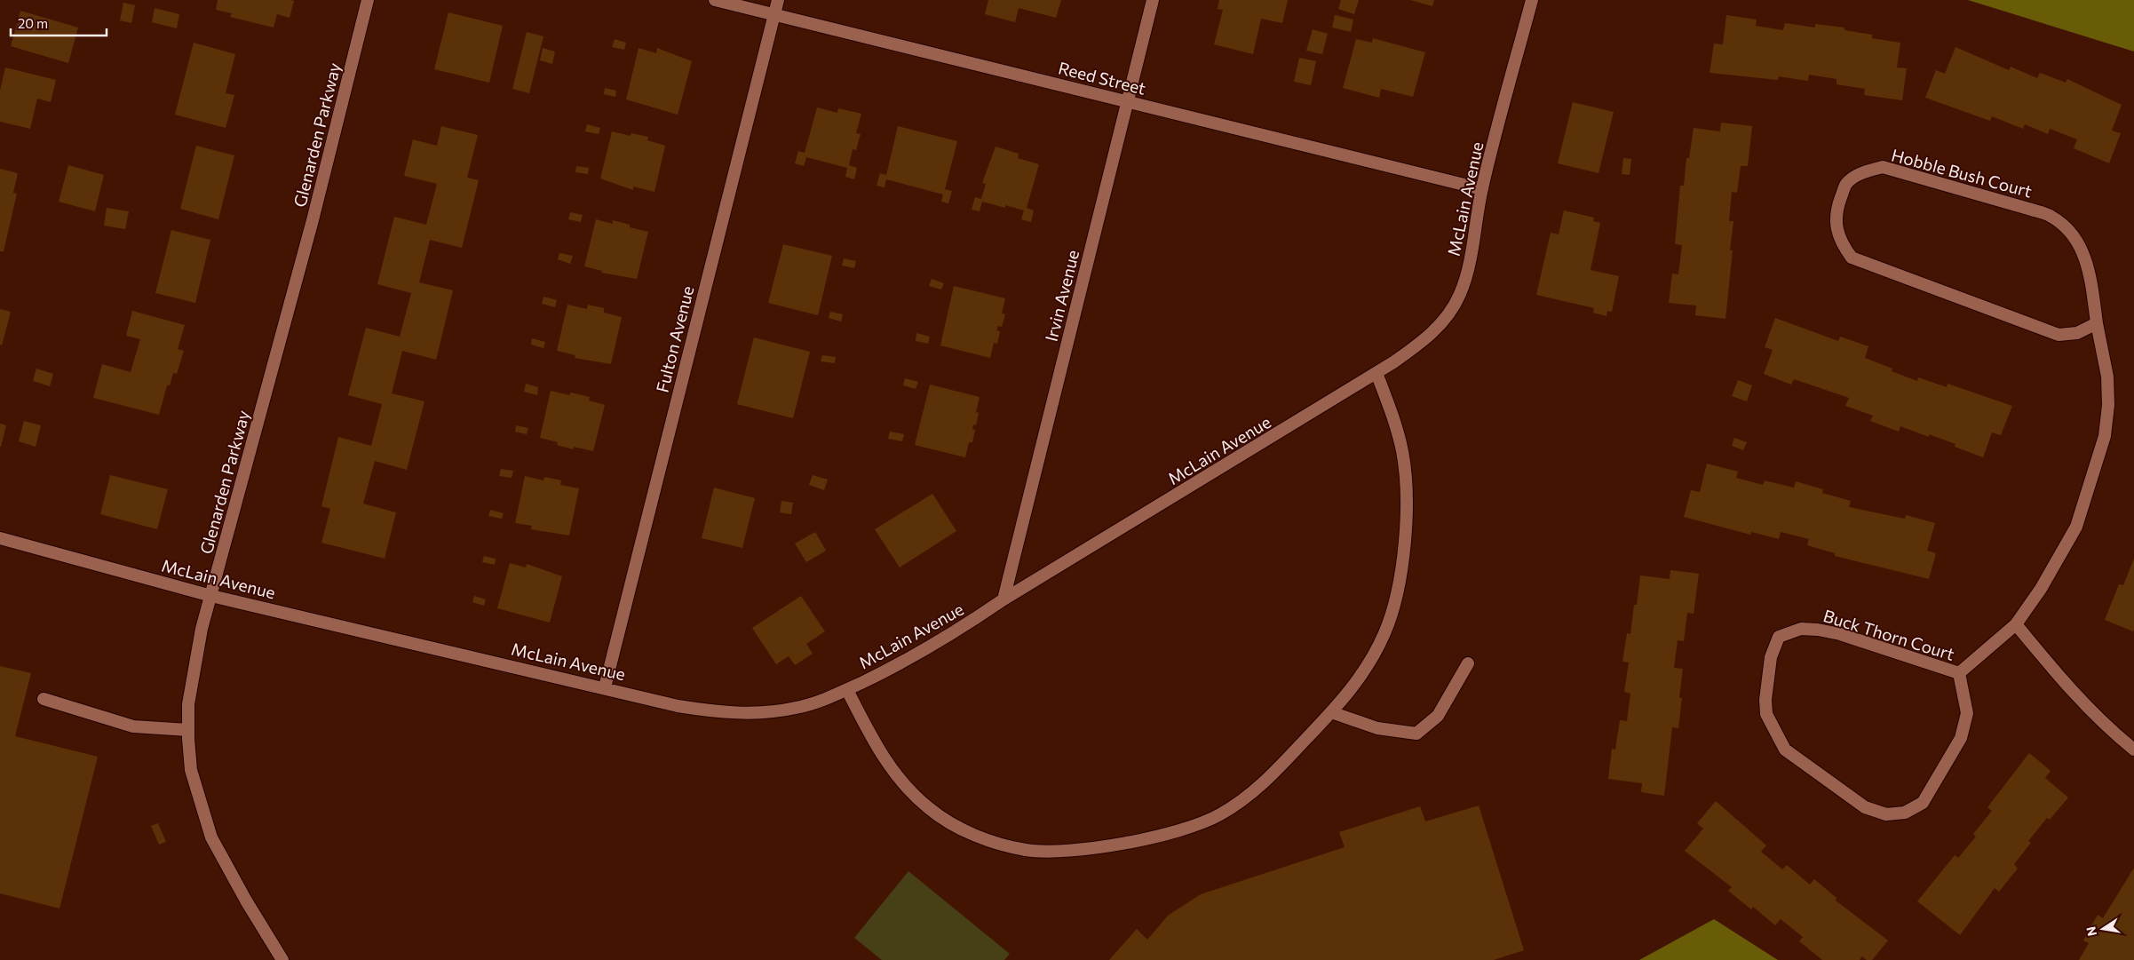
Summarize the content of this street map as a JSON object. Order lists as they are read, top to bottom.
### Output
{
  "streets": {
    "street": [
      "Reed Street",
      "Glenarden Parkway",
      "Hobble Bush Court",
      "McLain Avenue",
      "Irvin Avenue",
      "Fulton Avenue",
      "Buck Thorn Court"
    ]
  },
  "crossings": [
    ["Reed Street", "McLain Avenue"],
    ["Reed Street", "Irvin Avenue"],
    ["Reed Street", "Fulton Avenue"],
    ["Glenarden Parkway", "McLain Avenue"],
    ["Hobble Bush Court", "Buck Thorn Court"],
    ["McLain Avenue", "Irvin Avenue"],
    ["McLain Avenue", "Fulton Avenue"]
  ],
  "scale_bar": "20 m",
  "north": "left"
}
